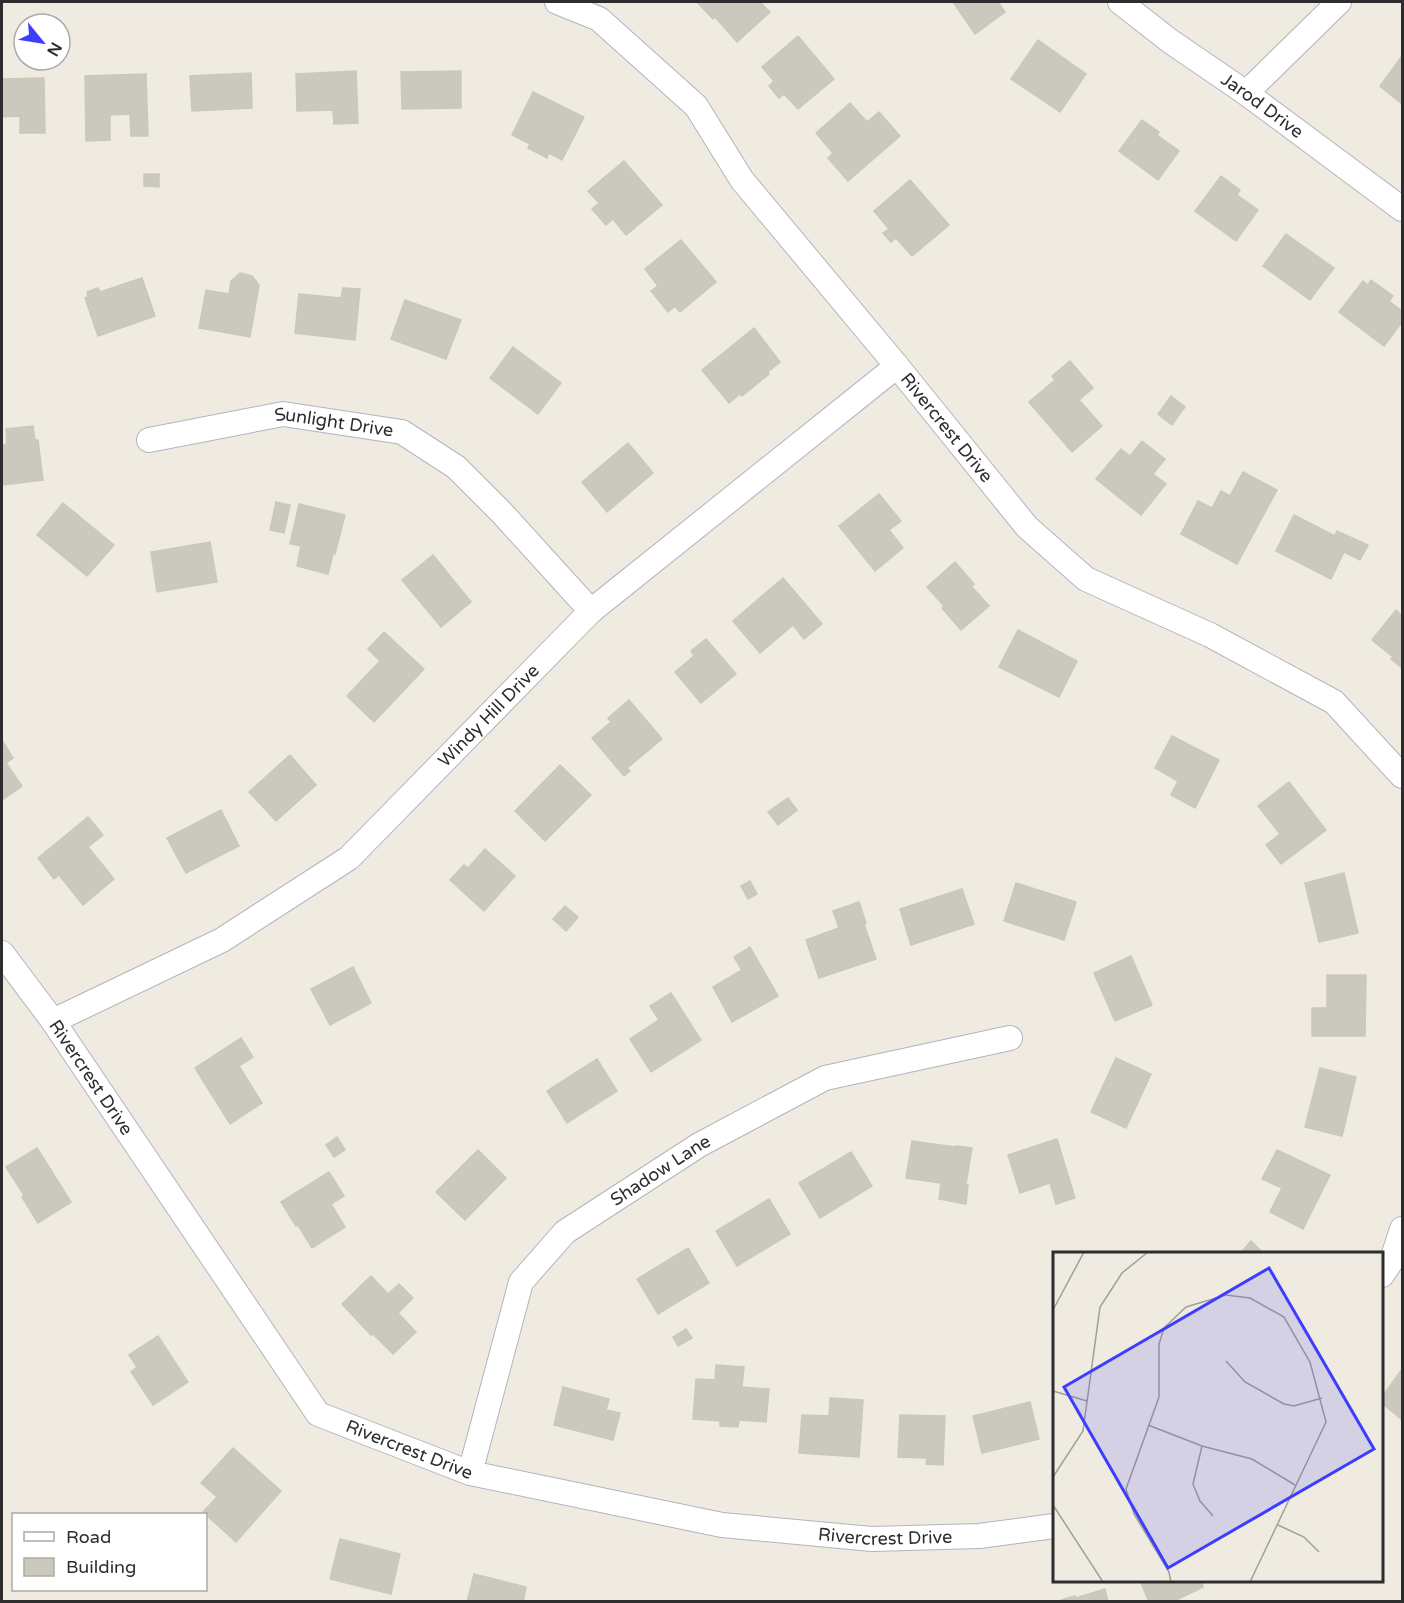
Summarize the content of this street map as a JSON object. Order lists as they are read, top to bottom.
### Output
{
  "streets": {
    "street": [
      "Jarod Drive",
      "Sunlight Drive",
      "Rivercrest Drive",
      "Windy Hill Drive",
      "Shadow Lane"
    ]
  },
  "crossings": [
    ["Sunlight Drive", "Windy Hill Drive"],
    ["Rivercrest Drive", "Windy Hill Drive"],
    ["Rivercrest Drive", "Shadow Lane"]
  ],
  "legend": ["Road", "Building"],
  "north": "bottom right"
}
